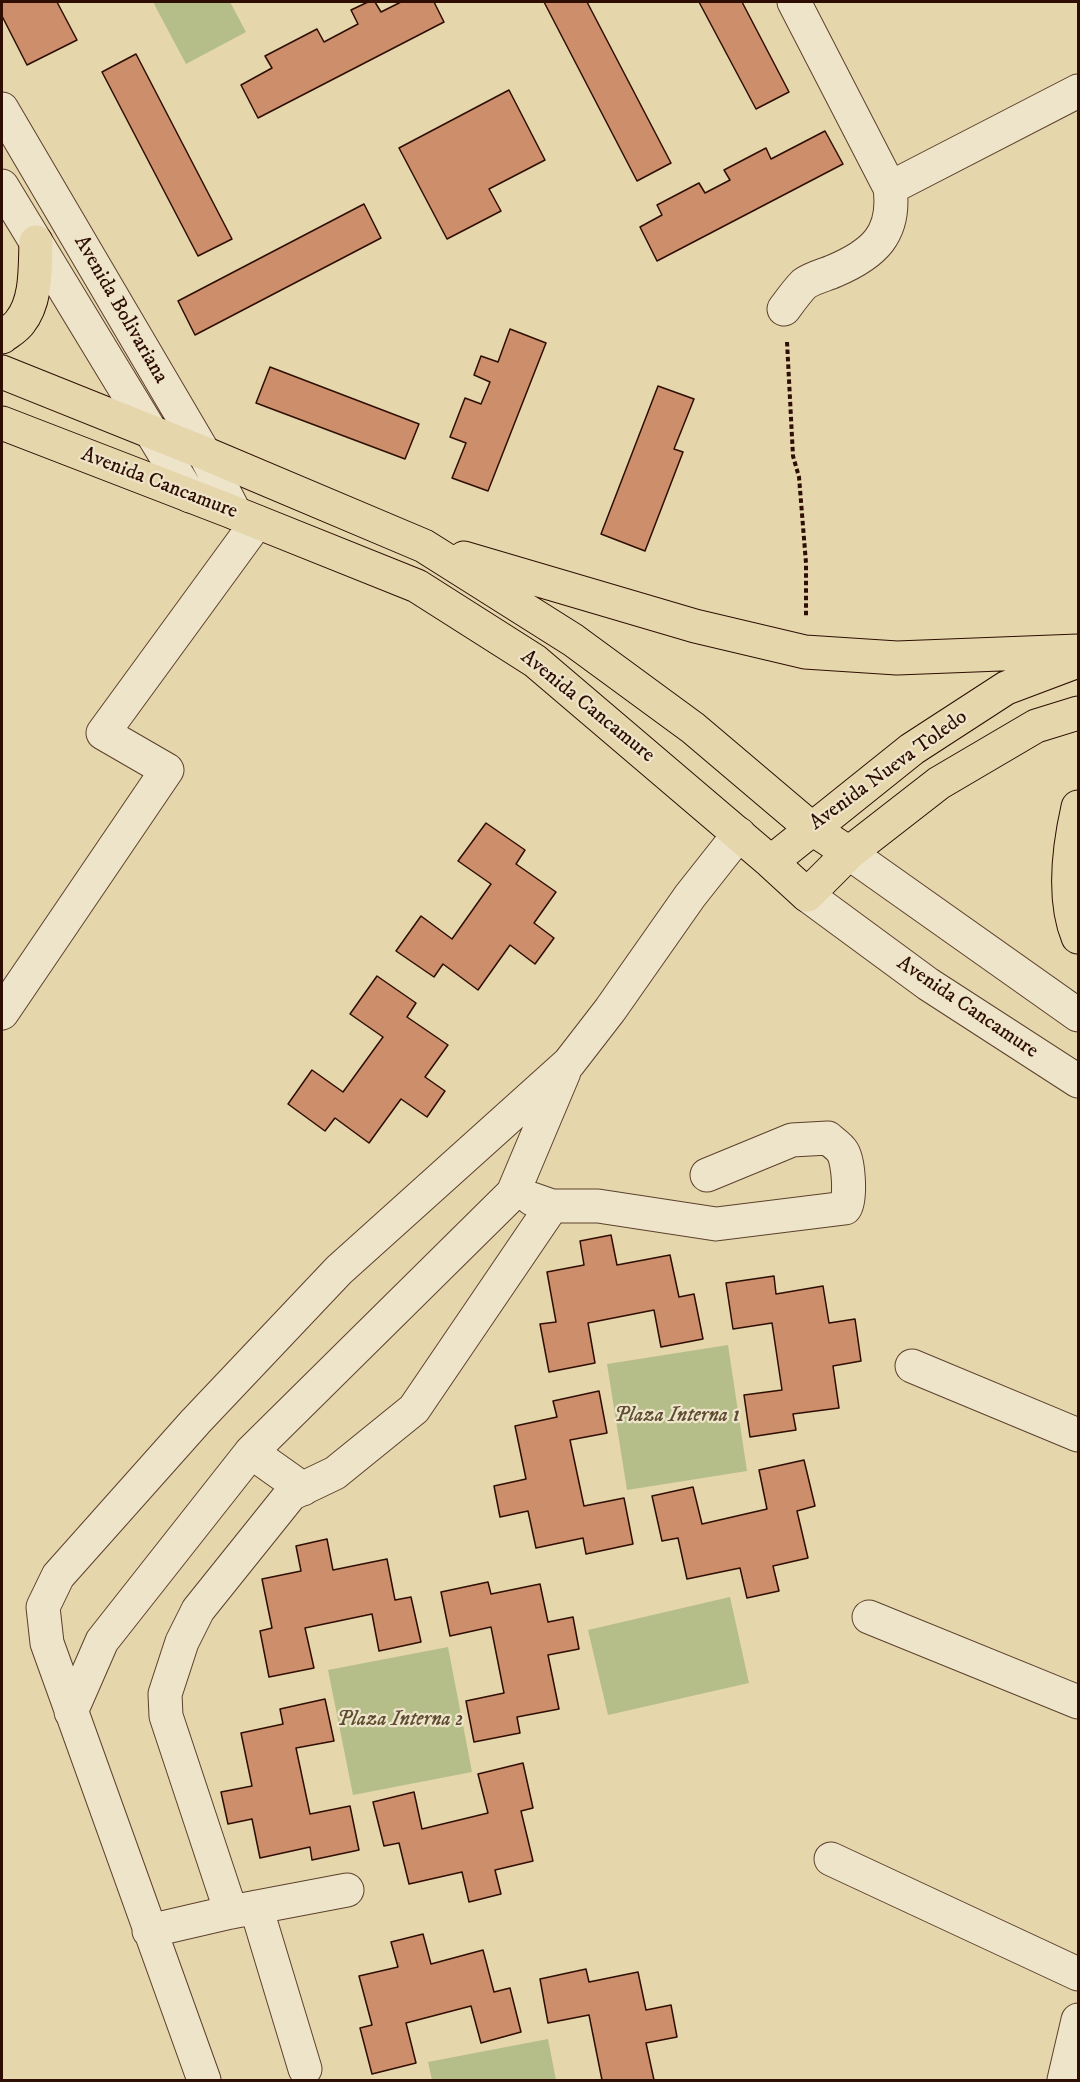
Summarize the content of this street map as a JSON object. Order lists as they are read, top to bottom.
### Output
{
  "streets": {
    "main road": ["Avenida Cancamure", "Avenida Nueva Toledo"],
    "street": ["Avenida Bolivariana"]
  },
  "crossings": [
    ["Avenida Bolivariana", "Avenida Cancamure"],
    ["Avenida Cancamure", "Avenida Nueva Toledo"]
  ],
  "parks": ["Plaza Interna 1", "Plaza Interna 2"]
}
